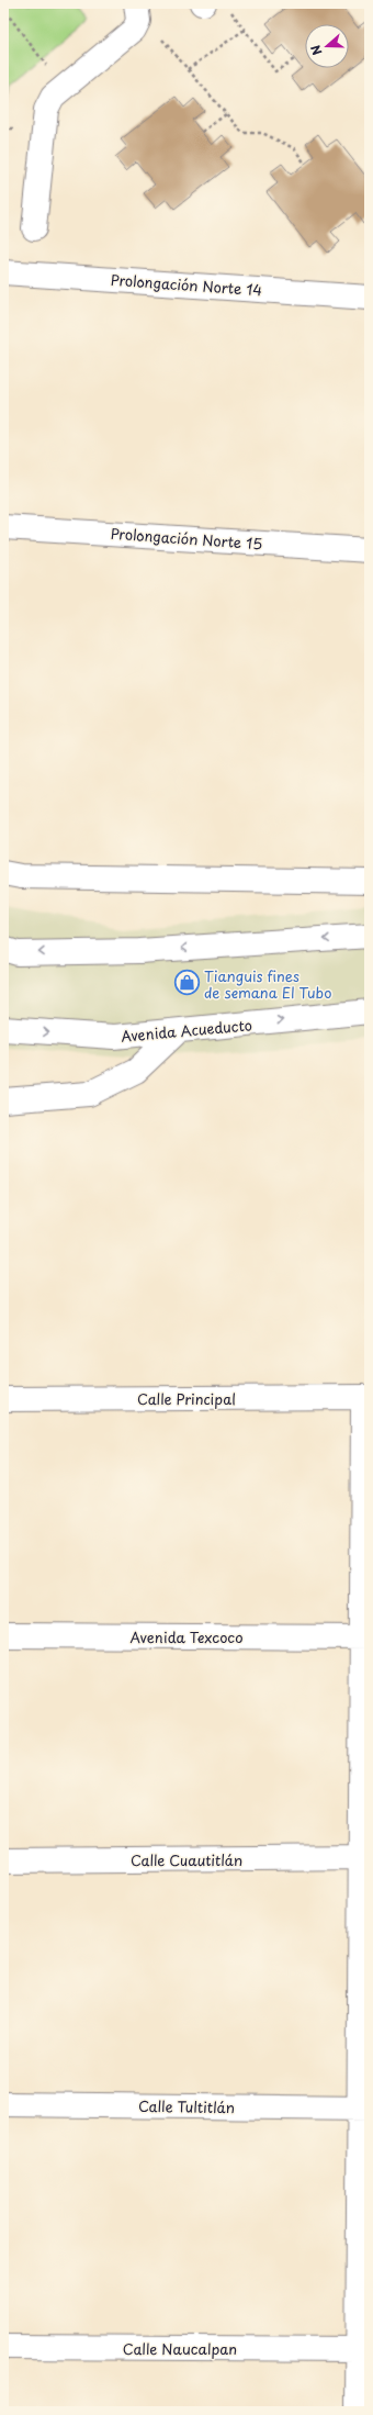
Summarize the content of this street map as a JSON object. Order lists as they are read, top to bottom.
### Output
{
  "streets": {
    "street": [
      "Prolongación Norte 14",
      "Prolongación Norte 15",
      "Avenida Acueducto",
      "Calle Principal",
      "Avenida Texcoco",
      "Calle Cuautitlán",
      "Calle Tultitlán",
      "Calle Naucalpan"
    ]
  },
  "places": {
    "shop": ["Tianguis fines de semana El Tubo"]
  },
  "north": "left"
}
